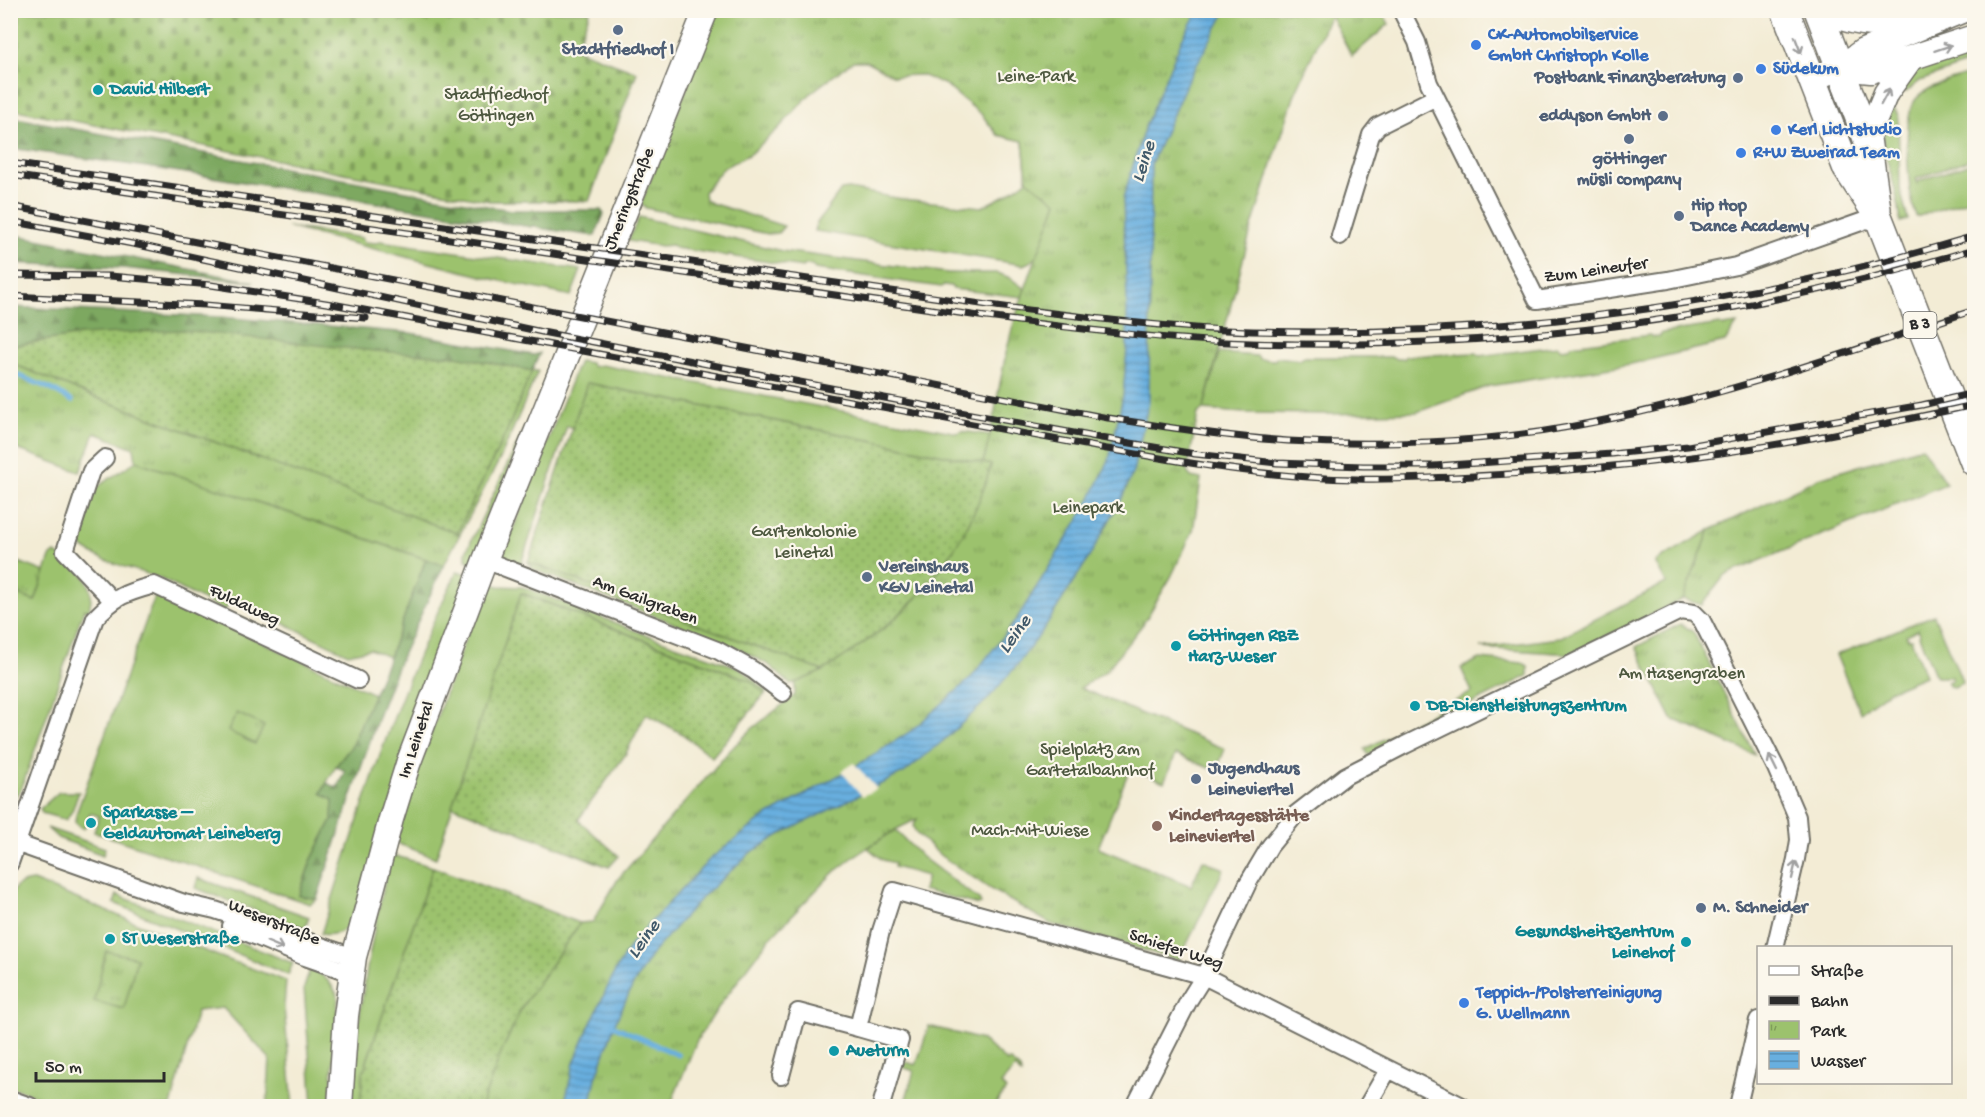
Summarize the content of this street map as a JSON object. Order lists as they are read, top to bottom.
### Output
{
  "streets": {
    "main road": ["Jheringstraße", "B 3", "Im Leinetal"],
    "street": [
      "Zum Leineufer",
      "Am Gailgraben",
      "Fuldaweg",
      "Weserstraße",
      "Schiefer Weg"
    ]
  },
  "crossings": [
    ["Jheringstraße", "Im Leinetal"],
    ["Zum Leineufer", "B 3"],
    ["Am Gailgraben", "Im Leinetal"],
    ["Fuldaweg", "Weserstraße"],
    ["Im Leinetal", "Weserstraße"]
  ],
  "water": ["Leine"],
  "parks": [
    "Leine-Park",
    "Stadtfriedhof Göttingen",
    "Leinepark",
    "Gartenkolonie Leinetal",
    "Am Hasengraben",
    "Spielplatz am Gartetalbahnhof",
    "Mach-Mit-Wiese"
  ],
  "places": [
    "Stadtfriedhof I",
    "CK-Automobilservice GmbH Christoph Kolle",
    "Südekum",
    "Postbank Finanzberatung",
    "David Hilbert",
    "eddyson GmbH",
    "Kerl Lichtstudio",
    "göttinger müsli company",
    "R+W Zweirad Team",
    "Hip Hop Dance Academy",
    "Vereinshaus KGV Leinetal",
    "Göttingen RBZ Harz-Weser",
    "DB-Dienstleistungszentrum",
    "Jugendhaus Leineviertel",
    "Sparkasse – Geldautomat Leineberg",
    "Kindertagesstätte Leineviertel",
    "M. Schneider",
    "ST Weserstraße",
    "Gesundsheitszentrum Leinehof",
    "Teppich-/Polsterreinigung G. Wellmann",
    "Aueturm"
  ],
  "legend": [
    "Straße",
    "Bahn",
    "Park",
    "Wasser"
  ],
  "scale_bar": "50 m"
}
